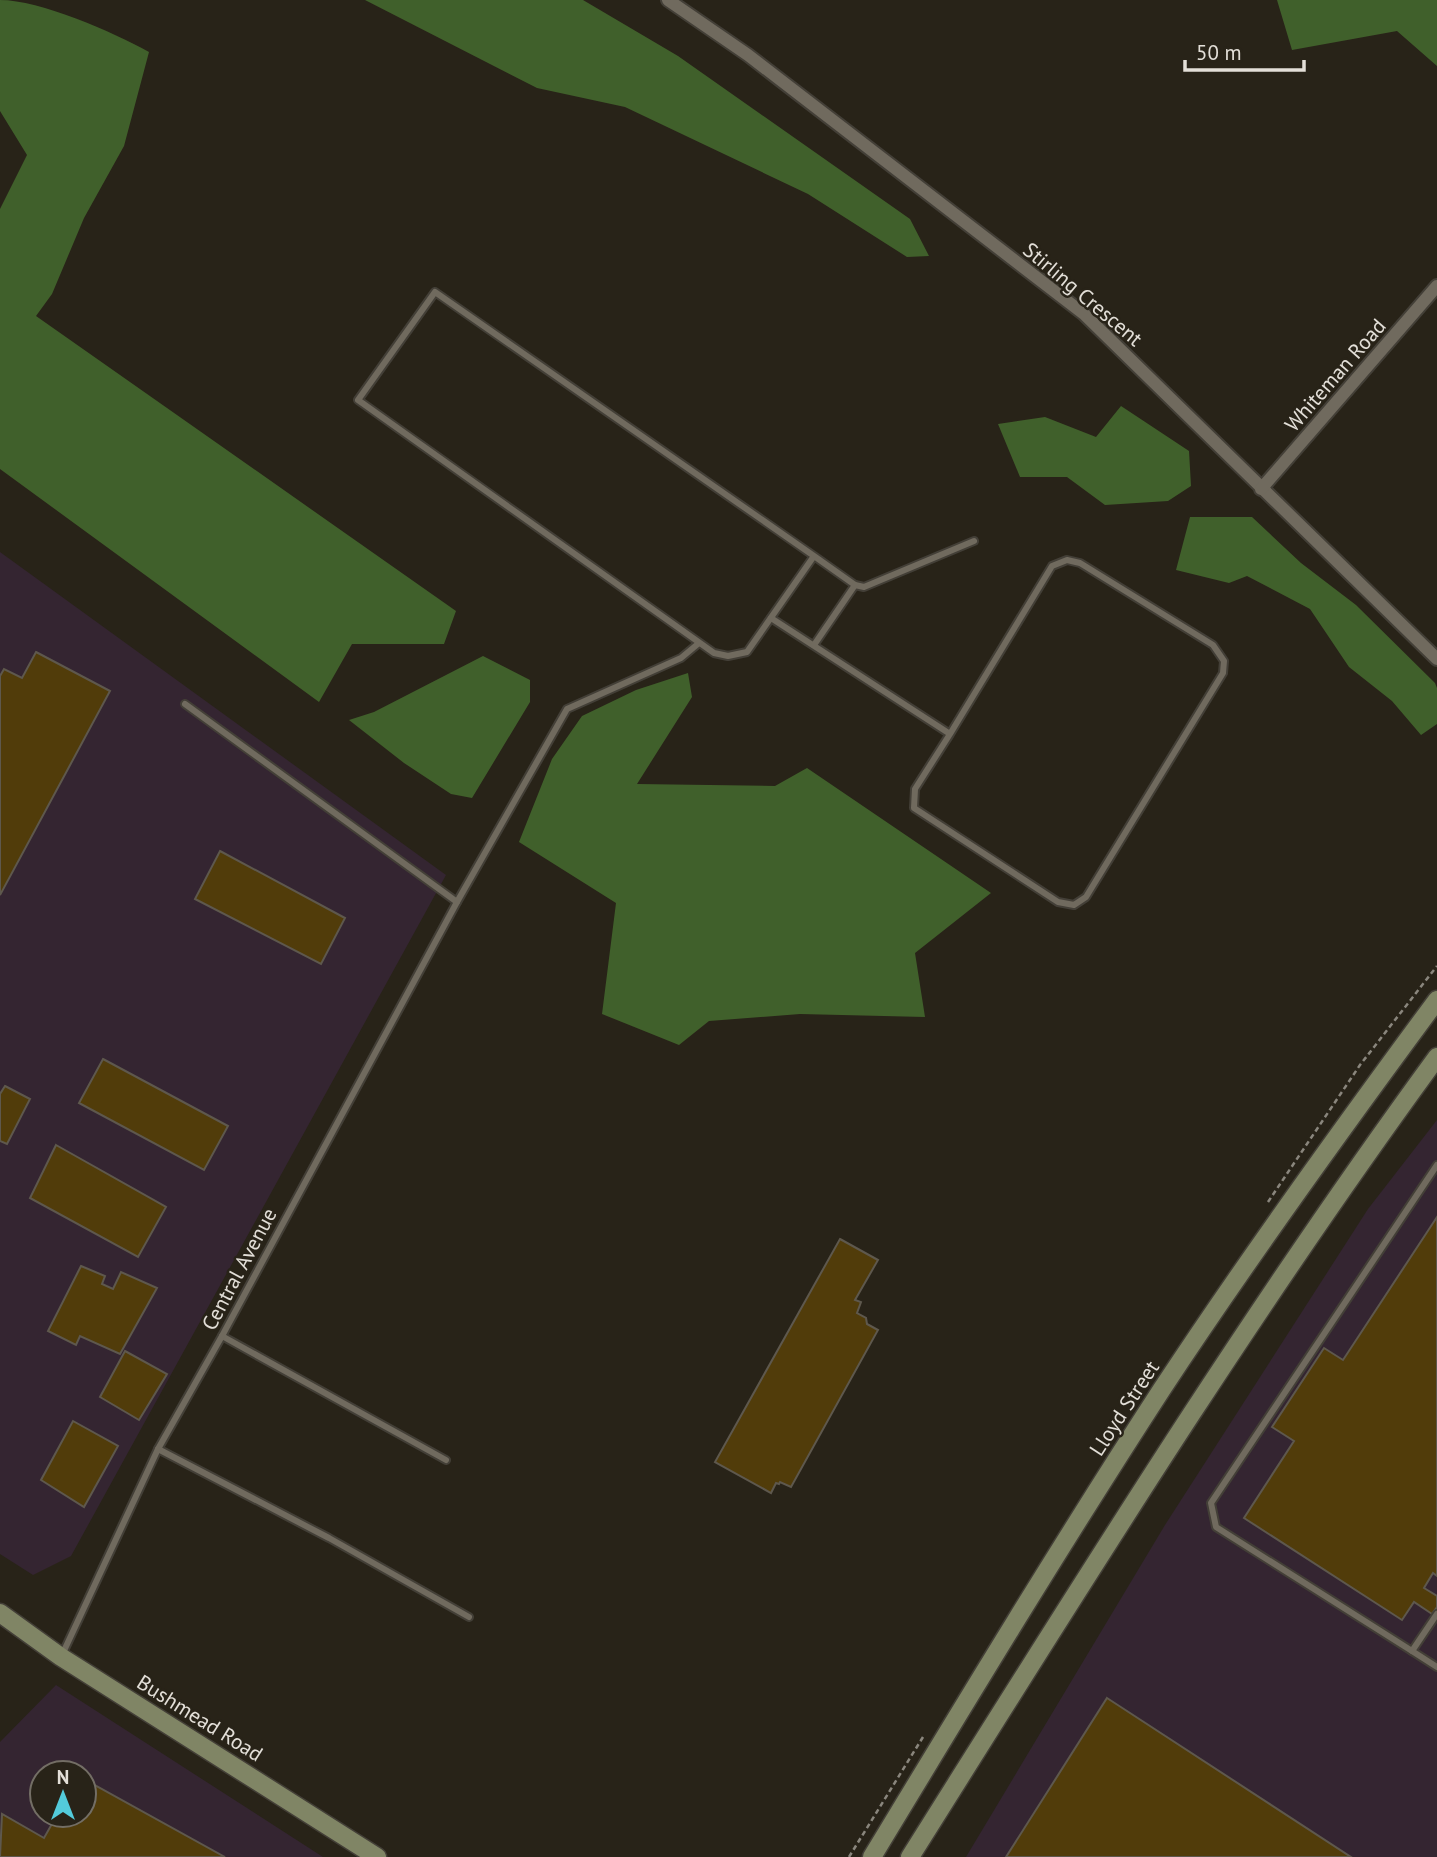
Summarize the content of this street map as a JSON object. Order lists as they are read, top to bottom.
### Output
{
  "streets": {
    "main road": ["Lloyd Street", "Bushmead Road"],
    "street": ["Stirling Crescent", "Whiteman Road"],
    "lane": ["Central Avenue"]
  },
  "crossings": [
    ["Stirling Crescent", "Whiteman Road"],
    ["Central Avenue", "Bushmead Road"]
  ],
  "scale_bar": "50 m",
  "north": "top"
}
